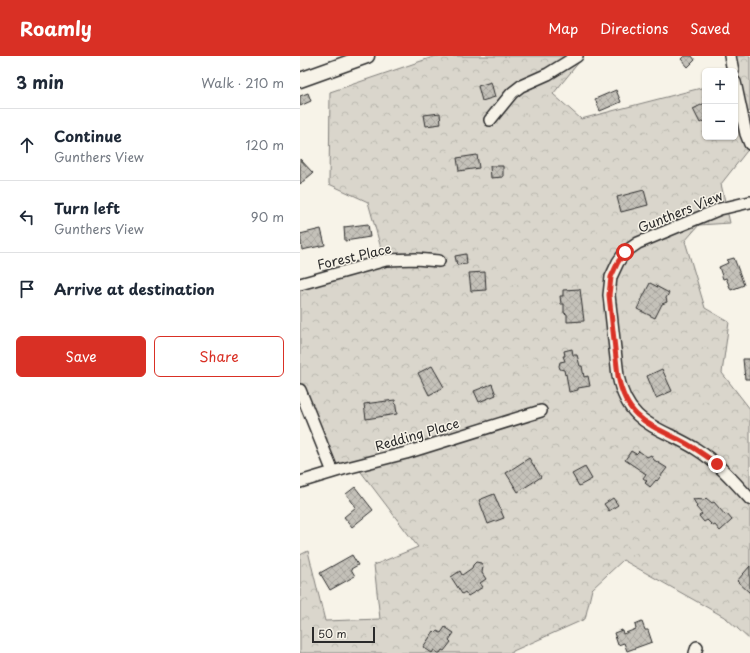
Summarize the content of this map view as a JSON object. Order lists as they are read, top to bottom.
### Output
{
  "streets": {
    "street": ["Gunthers View", "Forest Place", "Redding Place"]
  },
  "scale_bar": "50 m",
  "page": {
    "header": "Roamly",
    "nav": ["Map", "Directions", "Saved"],
    "heading": ["3 min", "Walk · 210 m"],
    "map_buttons": ["+", "−"],
    "list": [
      ["Continue", "Gunthers View", "120 m"],
      ["Turn left", "Gunthers View", "90 m"],
      "Arrive at destination"
    ],
    "buttons": ["Save", "Share"],
    "scale": "50 m"
  }
}
